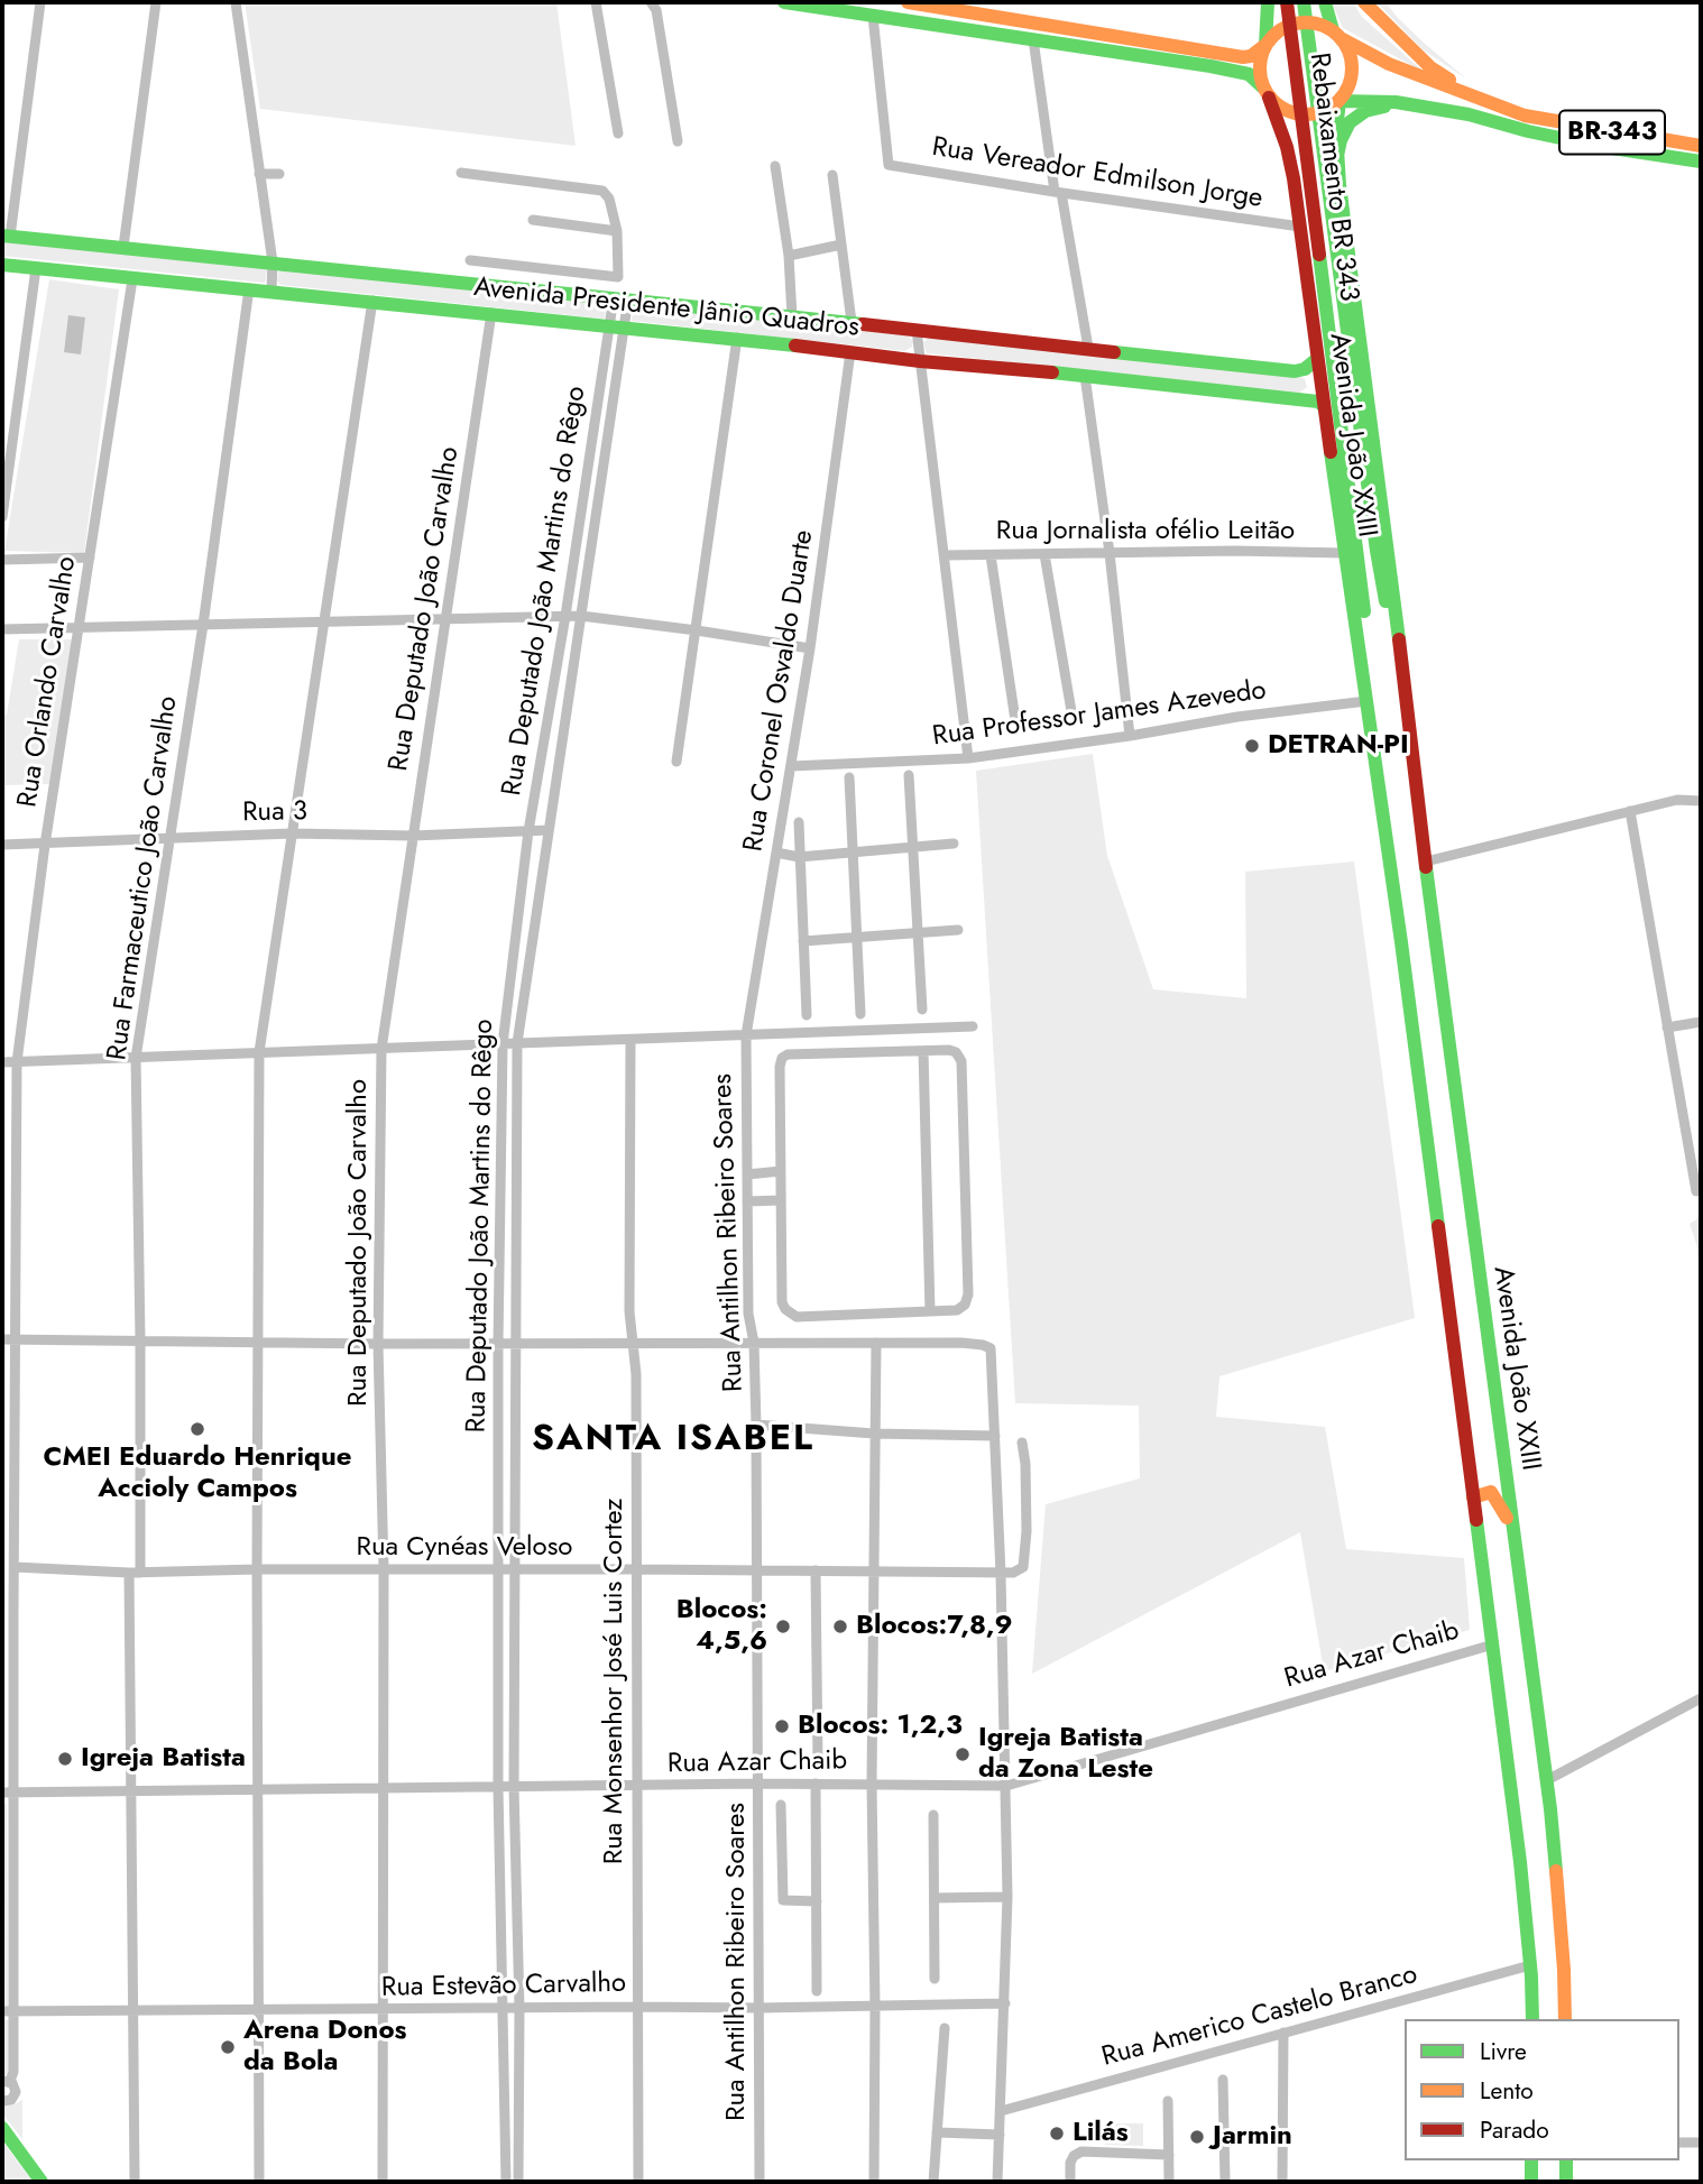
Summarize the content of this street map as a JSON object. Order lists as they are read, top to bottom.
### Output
{
  "streets": {
    "main road": [
      "BR-343",
      "Rebaixamento BR 343",
      "Avenida Presidente Jânio Quadros",
      "Avenida João XXIII"
    ],
    "street": [
      "Rua Vereador Edmilson Jorge",
      "Rua Jornalista ofélio Leitão",
      "Rua Deputado João Martins do Rêgo",
      "Rua Deputado João Carvalho",
      "Rua Orlando Carvalho",
      "Rua Coronel Osvaldo Duarte",
      "Rua Professor James Azevedo",
      "Rua 3",
      "Rua Farmaceutico João Carvalho",
      "Rua Antilhon Ribeiro Soares",
      "Rua Cynéas Veloso",
      "Rua Azar Chaib",
      "Rua Monsenhor José Luis Cortez",
      "Rua Estevão Carvalho",
      "Rua Americo Castelo Branco"
    ]
  },
  "crossings": [
    ["BR-343", "Avenida João XXIII"],
    ["Rua Vereador Edmilson Jorge", "Avenida João XXIII"],
    ["Rebaixamento BR 343", "Avenida João XXIII"],
    ["Avenida Presidente Jânio Quadros", "Avenida João XXIII"],
    ["Avenida Presidente Jânio Quadros", "Rua Deputado João Martins do Rêgo"],
    ["Avenida Presidente Jânio Quadros", "Rua Deputado João Carvalho"],
    ["Avenida Presidente Jânio Quadros", "Rua Orlando Carvalho"],
    ["Avenida Presidente Jânio Quadros", "Rua Coronel Osvaldo Duarte"],
    ["Avenida Presidente Jânio Quadros", "Rua Farmaceutico João Carvalho"],
    ["Avenida João XXIII", "Rua Jornalista ofélio Leitão"],
    ["Avenida João XXIII", "Rua Professor James Azevedo"],
    ["Avenida João XXIII", "Rua Azar Chaib"],
    ["Avenida João XXIII", "Rua Americo Castelo Branco"],
    ["Rua Deputado João Martins do Rêgo", "Rua 3"],
    ["Rua Deputado João Martins do Rêgo", "Rua Cynéas Veloso"],
    ["Rua Deputado João Martins do Rêgo", "Rua Azar Chaib"],
    ["Rua Deputado João Martins do Rêgo", "Rua Estevão Carvalho"],
    ["Rua Deputado João Carvalho", "Rua 3"],
    ["Rua Deputado João Carvalho", "Rua Cynéas Veloso"],
    ["Rua Deputado João Carvalho", "Rua Azar Chaib"],
    ["Rua Deputado João Carvalho", "Rua Estevão Carvalho"],
    ["Rua Orlando Carvalho", "Rua 3"],
    ["Rua Orlando Carvalho", "Rua Cynéas Veloso"],
    ["Rua Orlando Carvalho", "Rua Azar Chaib"],
    ["Rua Orlando Carvalho", "Rua Estevão Carvalho"],
    ["Rua Coronel Osvaldo Duarte", "Rua Professor James Azevedo"],
    ["Rua Coronel Osvaldo Duarte", "Rua Antilhon Ribeiro Soares"],
    ["Rua 3", "Rua Farmaceutico João Carvalho"],
    ["Rua Farmaceutico João Carvalho", "Rua Cynéas Veloso"],
    ["Rua Farmaceutico João Carvalho", "Rua Azar Chaib"],
    ["Rua Farmaceutico João Carvalho", "Rua Estevão Carvalho"],
    ["Rua Antilhon Ribeiro Soares", "Rua Cynéas Veloso"],
    ["Rua Antilhon Ribeiro Soares", "Rua Azar Chaib"],
    ["Rua Antilhon Ribeiro Soares", "Rua Estevão Carvalho"],
    ["Rua Cynéas Veloso", "Rua Monsenhor José Luis Cortez"],
    ["Rua Azar Chaib", "Rua Monsenhor José Luis Cortez"],
    ["Rua Monsenhor José Luis Cortez", "Rua Estevão Carvalho"]
  ],
  "districts": ["SANTA ISABEL"],
  "places": [
    "DETRAN-PI",
    "CMEI Eduardo Henrique Accioly Campos",
    "Blocos: 4,5,6",
    "Blocos:7,8,9",
    "Blocos: 1,2,3",
    "Igreja Batista da Zona Leste",
    "Igreja Batista",
    "Arena Donos da Bola",
    "Lilás",
    "Jarmin"
  ],
  "legend": ["Livre", "Lento", "Parado"]
}
